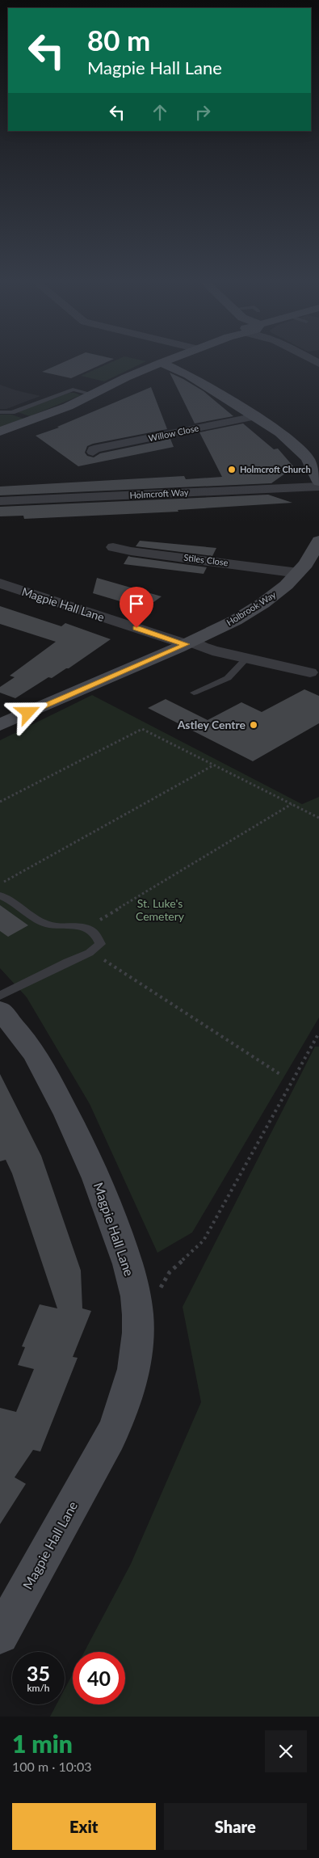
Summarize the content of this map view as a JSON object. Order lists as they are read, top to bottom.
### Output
{
  "streets": {
    "street": [
      "Willow Close",
      "Holmcroft Way",
      "Stiles Close",
      "Magpie Hall Lane",
      "Holbrook Way"
    ]
  },
  "crossings": [
    ["Stiles Close", "Holbrook Way"],
    ["Magpie Hall Lane", "Holbrook Way"]
  ],
  "parks": ["St. Luke's Cemetery"],
  "places": ["Holmcroft Church", "Astley Centre"],
  "page": {
    "turn": ["80 m", "Magpie Hall Lane"],
    "speed": "35 km/h",
    "limit": "40",
    "heading": ["1 min", "100 m · 10:03"],
    "buttons": ["Exit", "Share"]
  }
}
